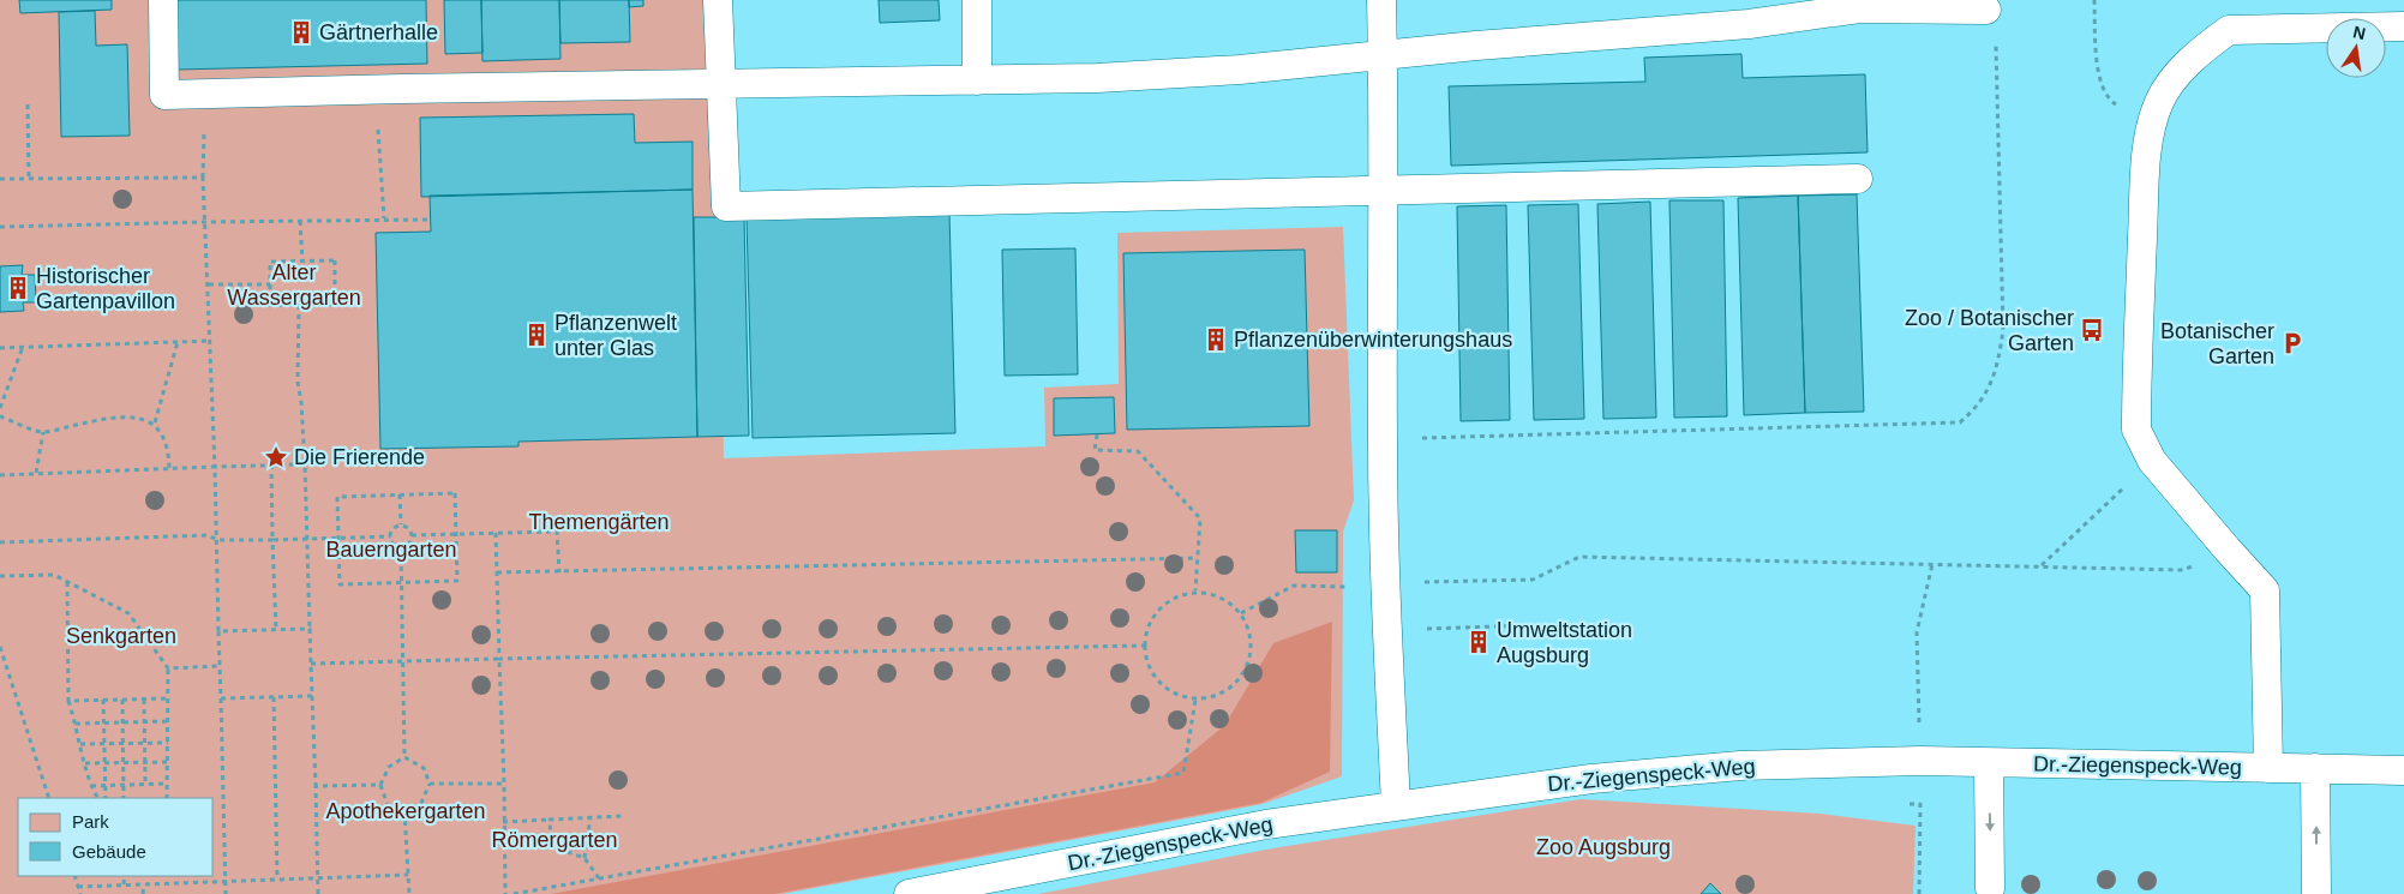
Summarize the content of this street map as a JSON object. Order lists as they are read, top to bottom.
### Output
{
  "streets": {
    "lane": ["Dr.-Ziegenspeck-Weg"]
  },
  "parks": [
    "Alter Wassergarten",
    "Themengärten",
    "Bauerngarten",
    "Senkgarten",
    "Apothekergarten",
    "Römergarten",
    "Zoo Augsburg"
  ],
  "places": {
    "building": [
      "Gärtnerhalle",
      "Historischer Gartenpavillon",
      "Pflanzenwelt unter Glas",
      "Pflanzenüberwinterungshaus",
      "Umweltstation Augsburg"
    ],
    "bus stop": ["Zoo / Botanischer Garten"],
    "parking": ["Botanischer Garten"],
    "place": ["Die Frierende"]
  },
  "legend": ["Park", "Gebäude"],
  "north": "top"
}
